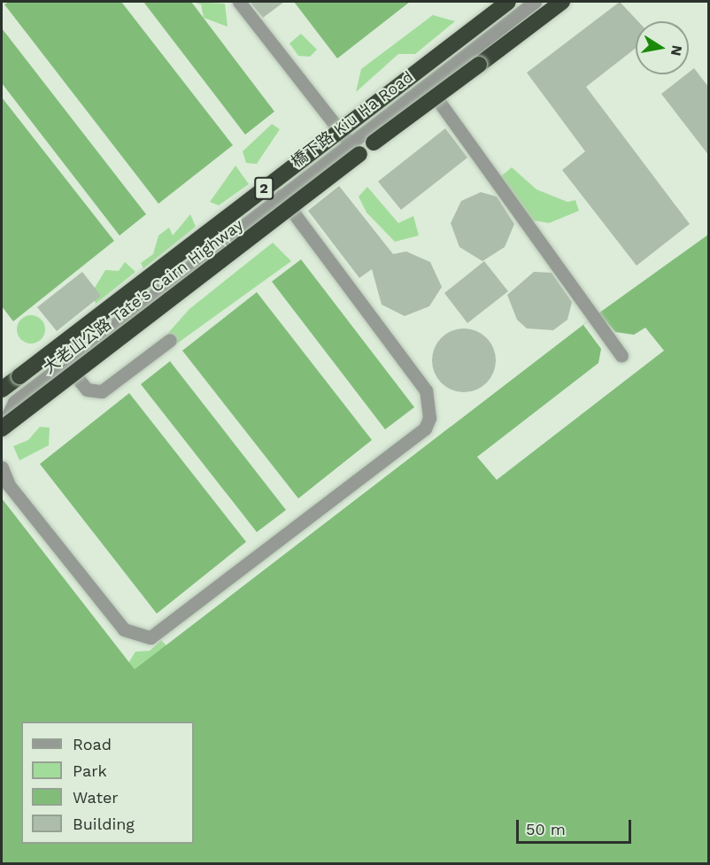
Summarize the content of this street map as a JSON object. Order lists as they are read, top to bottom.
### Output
{
  "streets": {
    "highway": ["2", "大老山公路 Tate's Cairn Highway"],
    "lane": ["橋下路 Kiu Ha Road"]
  },
  "legend": [
    "Road",
    "Park",
    "Water",
    "Building"
  ],
  "scale_bar": "50 m",
  "north": "right"
}
